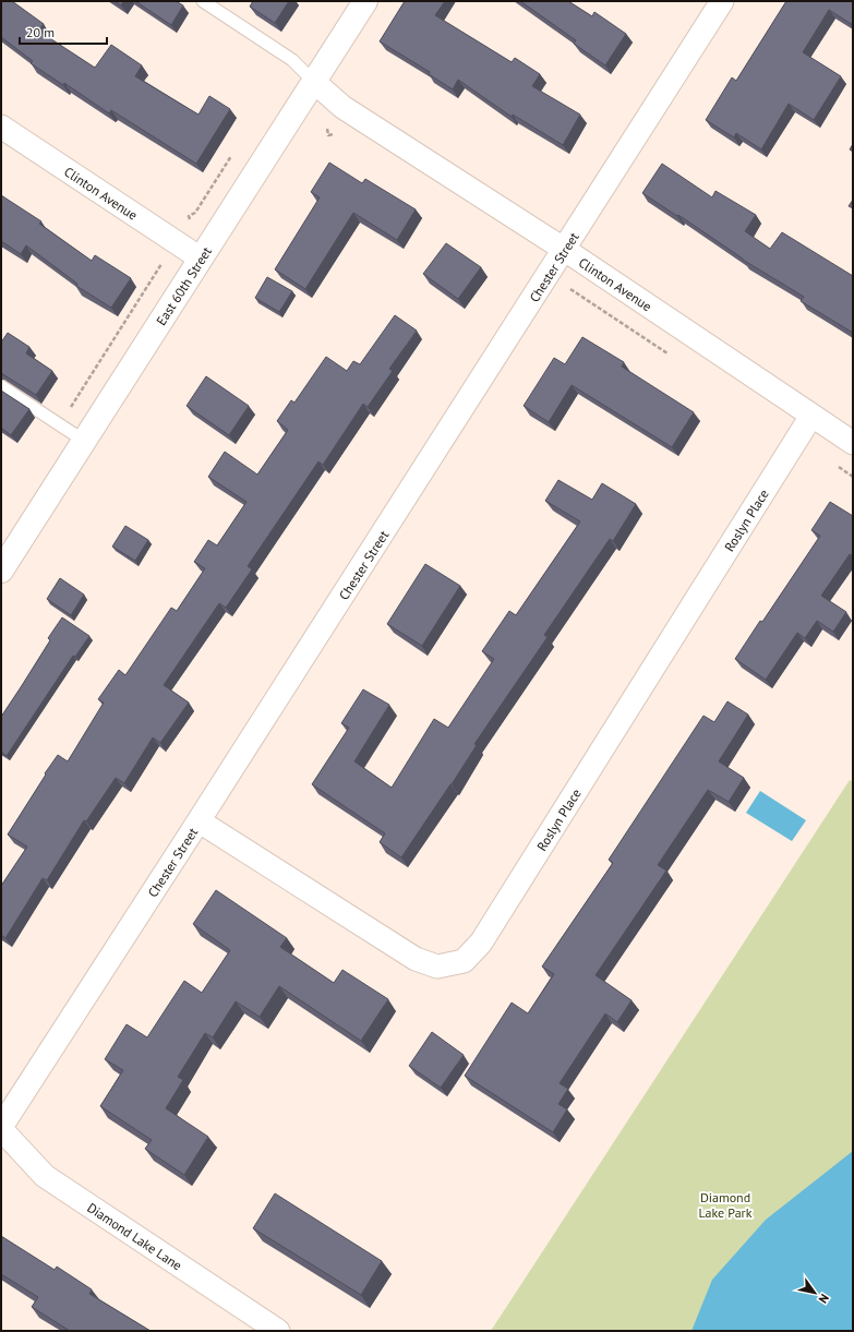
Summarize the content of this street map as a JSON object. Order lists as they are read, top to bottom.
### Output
{
  "streets": {
    "street": [
      "Clinton Avenue",
      "Chester Street",
      "East 60th Street",
      "Roslyn Place",
      "Diamond Lake Lane"
    ]
  },
  "crossings": [
    ["Clinton Avenue", "Chester Street"],
    ["Clinton Avenue", "East 60th Street"],
    ["Clinton Avenue", "Roslyn Place"],
    ["Chester Street", "Roslyn Place"],
    ["Chester Street", "Diamond Lake Lane"]
  ],
  "parks": ["Diamond Lake Park"],
  "scale_bar": "20 m",
  "north": "bottom right"
}
